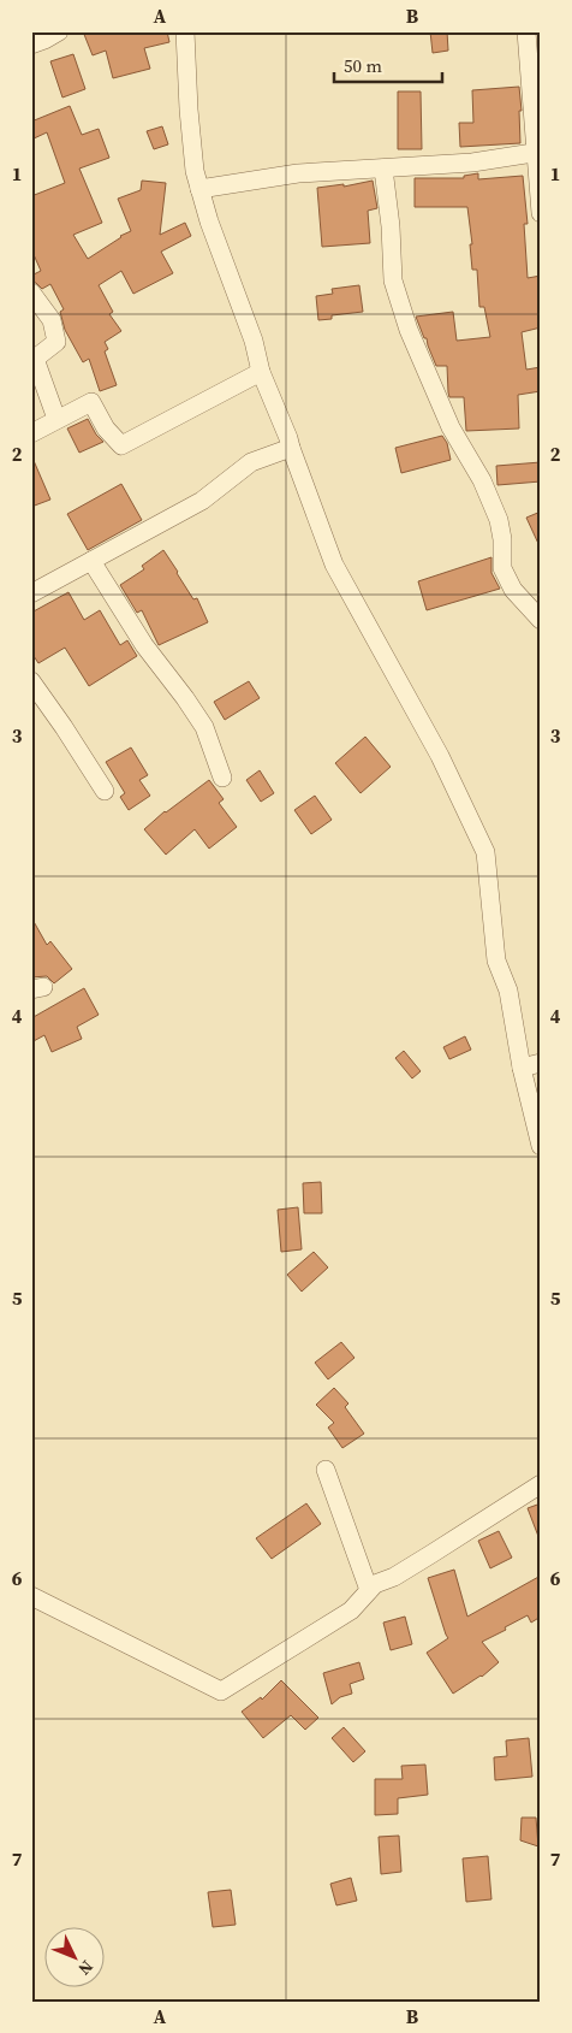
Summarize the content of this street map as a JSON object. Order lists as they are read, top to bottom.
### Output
{
  "scale_bar": "50 m",
  "north": "bottom right",
  "grid": {
    "columns": ["A", "B"],
    "rows": [
      "1",
      "2",
      "3",
      "4",
      "5",
      "6",
      "7"
    ]
  }
}
